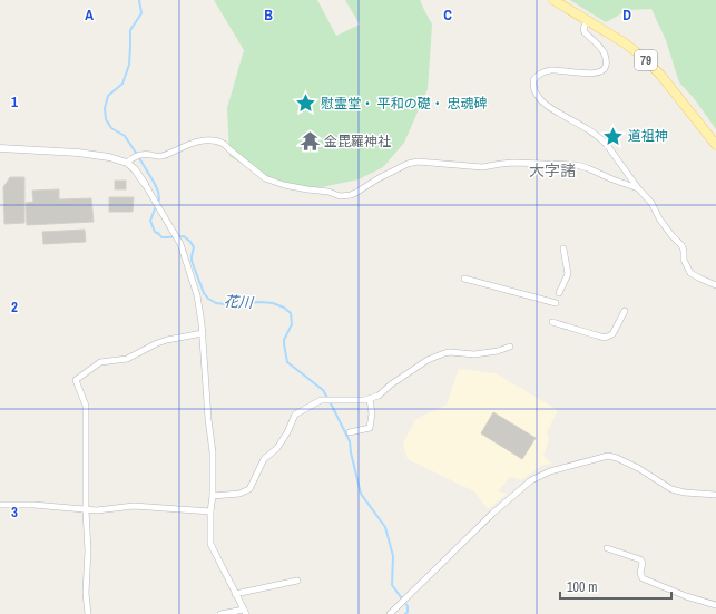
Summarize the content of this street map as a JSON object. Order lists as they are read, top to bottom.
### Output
{
  "streets": {
    "main road": ["79"]
  },
  "districts": ["大字諸"],
  "water": ["花川"],
  "places": {
    "place": ["慰霊堂・ 平和の礎・ 忠魂碑", "道祖神"],
    "temple": ["金毘羅神社"]
  },
  "scale_bar": "100 m",
  "grid": {
    "columns": [
      "A",
      "B",
      "C",
      "D"
    ],
    "rows": ["1", "2", "3"]
  }
}
